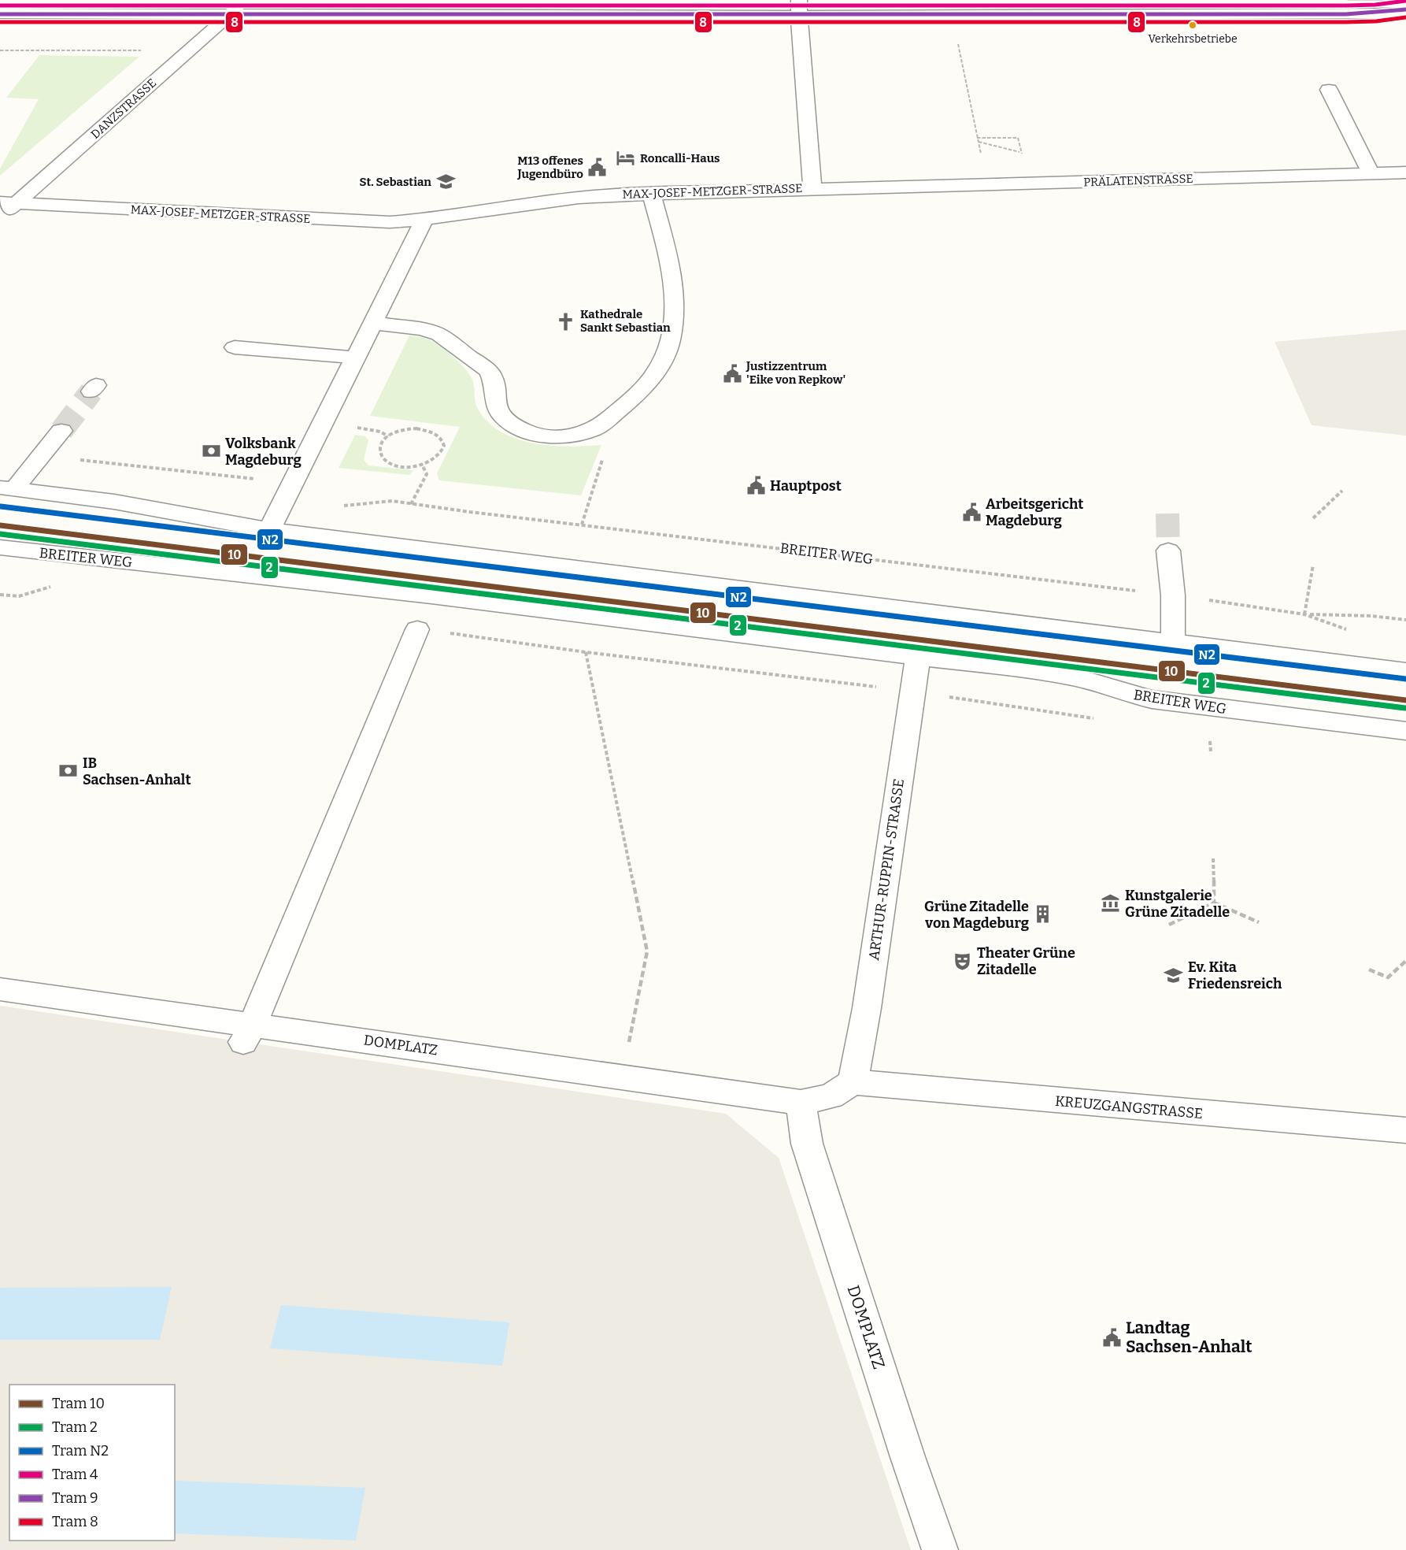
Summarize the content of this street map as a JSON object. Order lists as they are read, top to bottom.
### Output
{
  "streets": {
    "street": [
      "DANZSTRASSE",
      "PRÄLATENSTRASSE",
      "MAX-JOSEF-METZGER-STRASSE",
      "BREITER WEG",
      "ARTHUR-RUPPIN-STRASSE",
      "DOMPLATZ",
      "KREUZGANGSTRASSE"
    ]
  },
  "crossings": [
    ["DANZSTRASSE", "MAX-JOSEF-METZGER-STRASSE"],
    ["PRÄLATENSTRASSE", "MAX-JOSEF-METZGER-STRASSE"],
    ["BREITER WEG", "ARTHUR-RUPPIN-STRASSE"],
    ["ARTHUR-RUPPIN-STRASSE", "DOMPLATZ"],
    ["ARTHUR-RUPPIN-STRASSE", "KREUZGANGSTRASSE"],
    ["DOMPLATZ", "KREUZGANGSTRASSE"]
  ],
  "places": {
    "other": ["Verkehrsbetriebe"],
    "hotel": ["Roncalli-Haus"],
    "public building": [
      "M13 offenes Jugendbüro",
      "Justizzentrum 'Eike von Repkow'",
      "Hauptpost",
      "Arbeitsgericht Magdeburg",
      "Landtag Sachsen-Anhalt"
    ],
    "school or university": ["St. Sebastian", "Ev. Kita Friedensreich"],
    "church": ["Kathedrale Sankt Sebastian"],
    "bank": ["Volksbank Magdeburg", "IB Sachsen-Anhalt"],
    "museum": ["Kunstgalerie Grüne Zitadelle"],
    "building": ["Grüne Zitadelle von Magdeburg"],
    "theatre": ["Theater Grüne Zitadelle"]
  },
  "lines": [
    "tram line 4",
    "tram line 9",
    "tram line 8",
    "tram line N2",
    "tram line 10",
    "tram line 2"
  ],
  "legend": [
    "Tram 10",
    "Tram 2",
    "Tram N2",
    "Tram 4",
    "Tram 9",
    "Tram 8"
  ]
}
